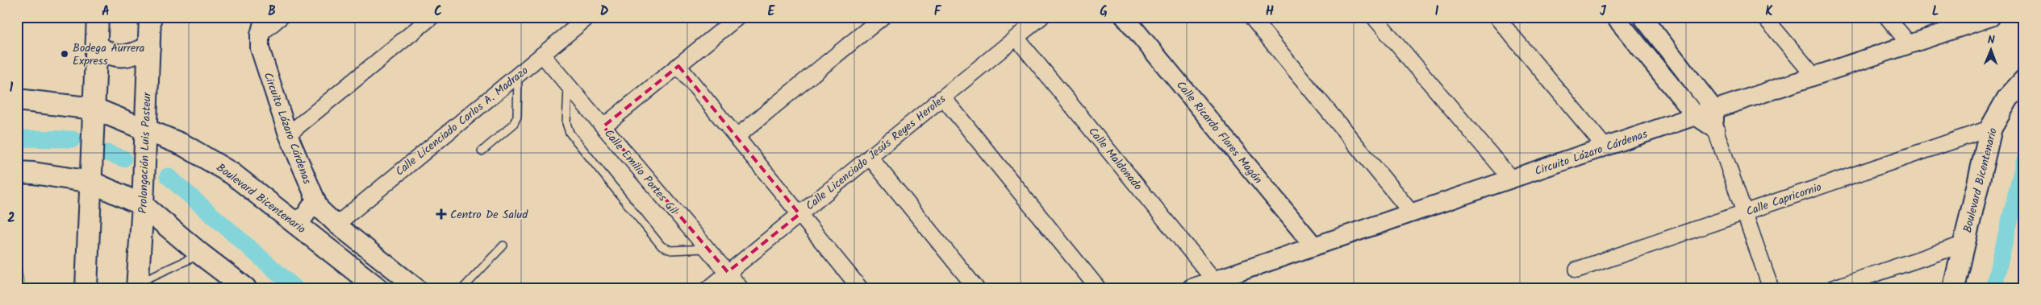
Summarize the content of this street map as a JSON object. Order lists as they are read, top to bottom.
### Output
{
  "streets": {
    "main road": ["Prolongación Luis Pasteur", "Boulevard Bicentenario"],
    "street": [
      "Calle Licenciado Carlos A. Madrazo",
      "Circuito Lázaro Cárdenas",
      "Calle Ricardo Flores Magón",
      "Calle Licenciado Jesús Reyes Heroles",
      "Calle Maldonado",
      "Calle Emilio Portes Gil",
      "Calle Capricornio"
    ]
  },
  "crossings": [
    ["Calle Licenciado Carlos A. Madrazo", "Circuito Lázaro Cárdenas"],
    ["Calle Licenciado Carlos A. Madrazo", "Calle Emilio Portes Gil"],
    ["Circuito Lázaro Cárdenas", "Calle Ricardo Flores Magón"],
    ["Circuito Lázaro Cárdenas", "Calle Maldonado"],
    ["Calle Licenciado Jesús Reyes Heroles", "Calle Maldonado"],
    ["Calle Licenciado Jesús Reyes Heroles", "Calle Emilio Portes Gil"],
    ["Prolongación Luis Pasteur", "Boulevard Bicentenario"],
    ["Boulevard Bicentenario", "Calle Capricornio"]
  ],
  "places": {
    "other": ["Bodega Aurrera Express"],
    "health": ["Centro De Salud"]
  },
  "north": "top",
  "grid": {
    "columns": [
      "A",
      "B",
      "C",
      "D",
      "E",
      "F",
      "G",
      "H",
      "I",
      "J",
      "K",
      "L"
    ],
    "rows": ["1", "2"]
  }
}
